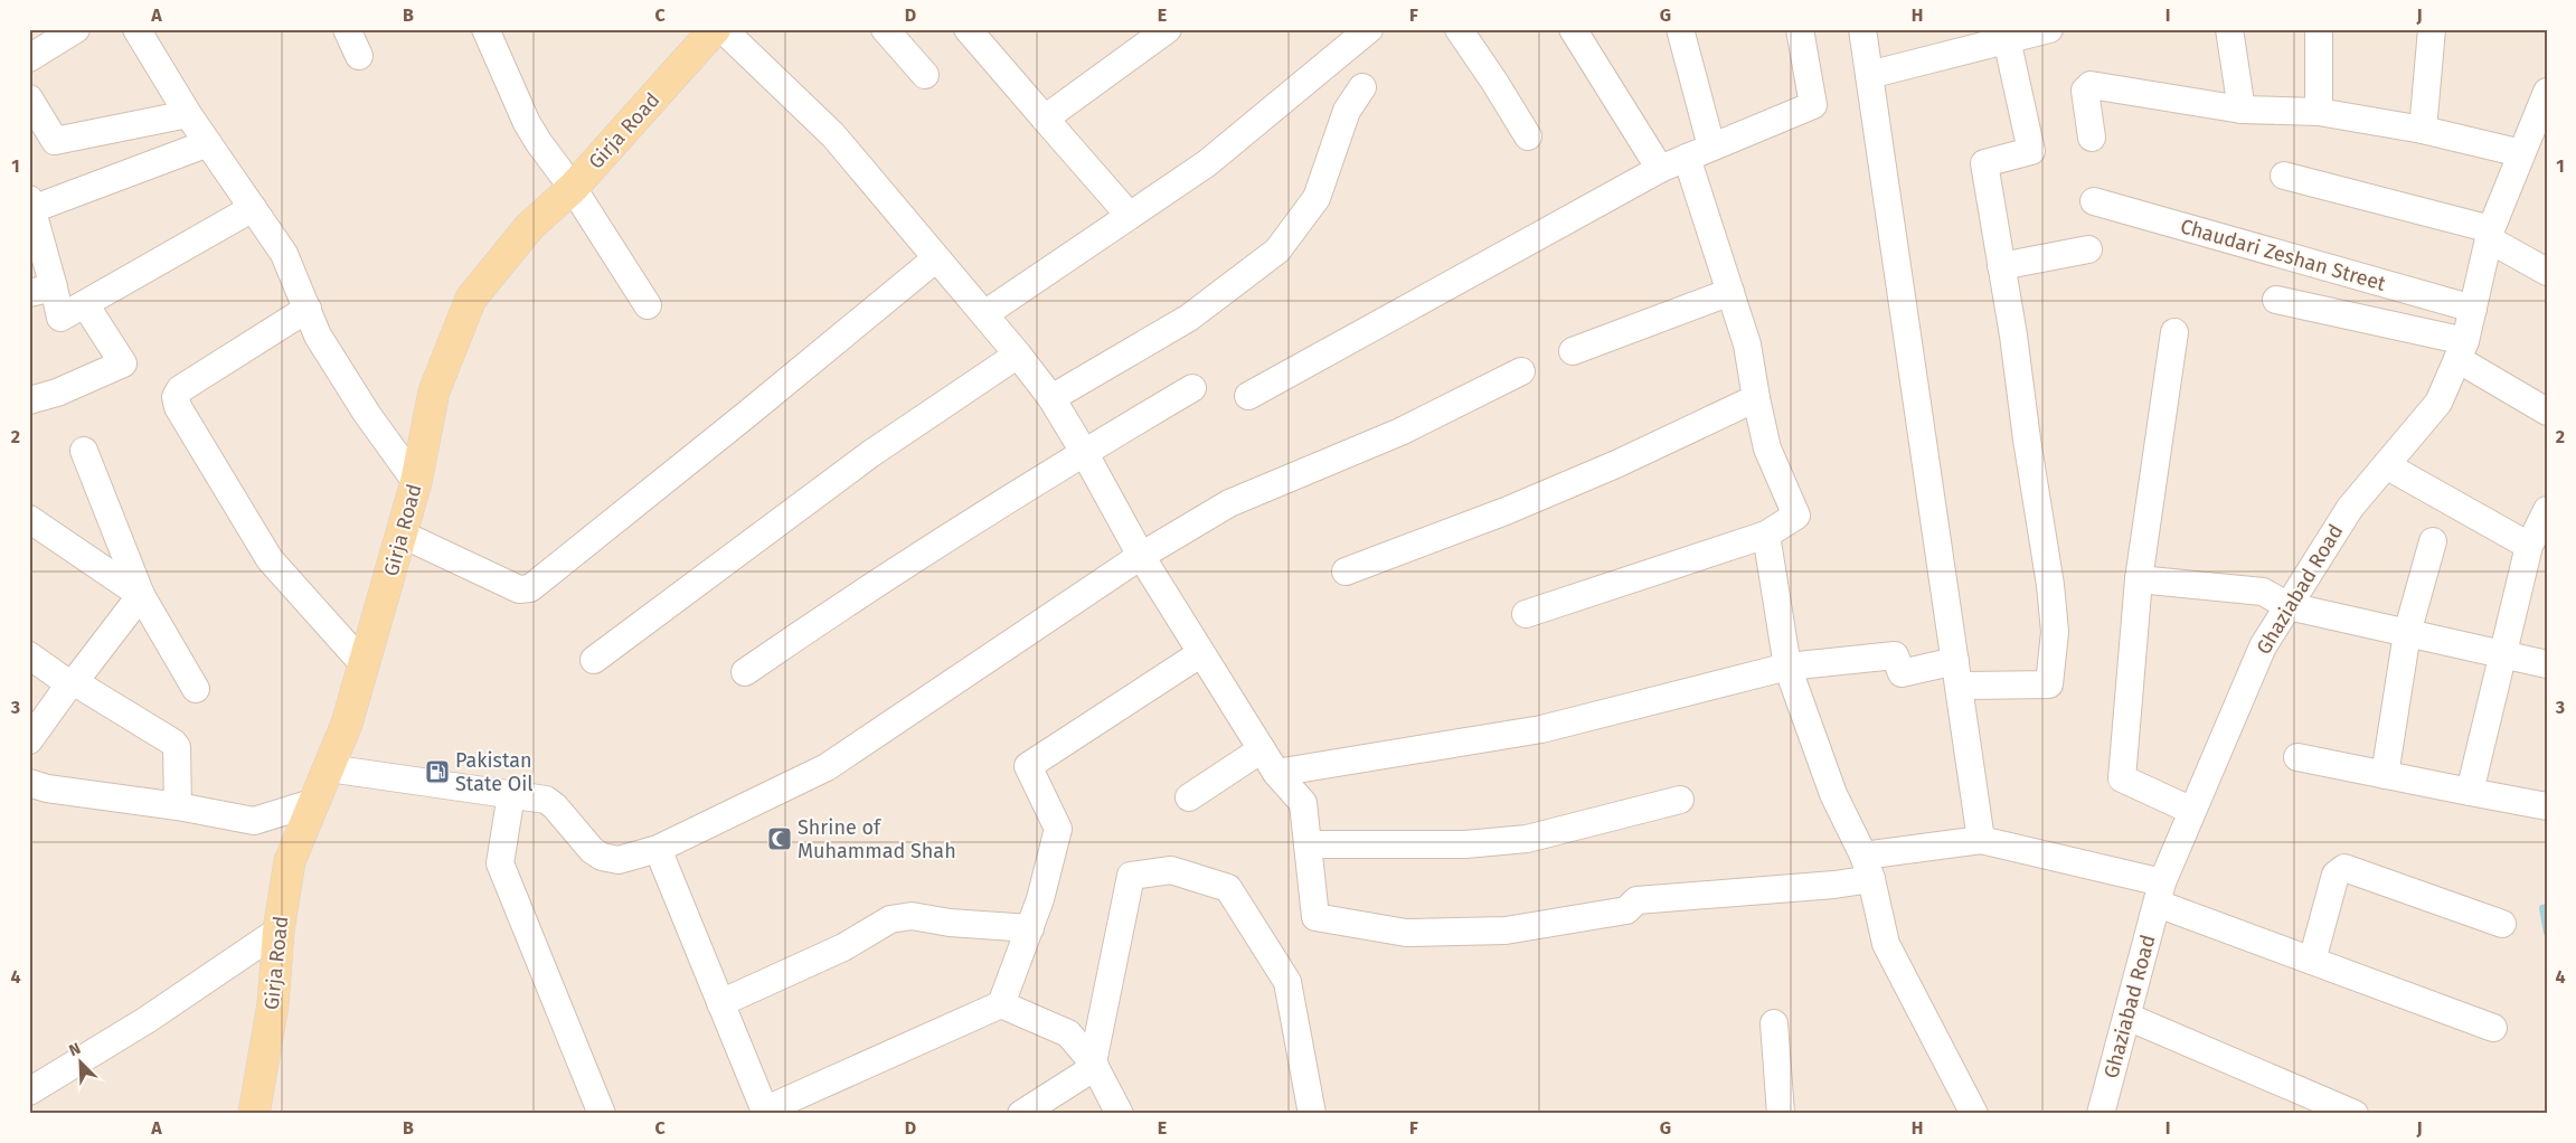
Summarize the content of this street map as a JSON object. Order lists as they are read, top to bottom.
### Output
{
  "streets": {
    "main road": ["Girja Road"],
    "street": ["Chaudari Zeshan Street", "Ghaziabad Road"]
  },
  "crossings": [
    ["Chaudari Zeshan Street", "Ghaziabad Road"]
  ],
  "places": {
    "fuel station": ["Pakistan State Oil"],
    "mosque": ["Shrine of Muhammad Shah"]
  },
  "north": "top left",
  "grid": {
    "columns": [
      "A",
      "B",
      "C",
      "D",
      "E",
      "F",
      "G",
      "H",
      "I",
      "J"
    ],
    "rows": [
      "1",
      "2",
      "3",
      "4"
    ]
  }
}
